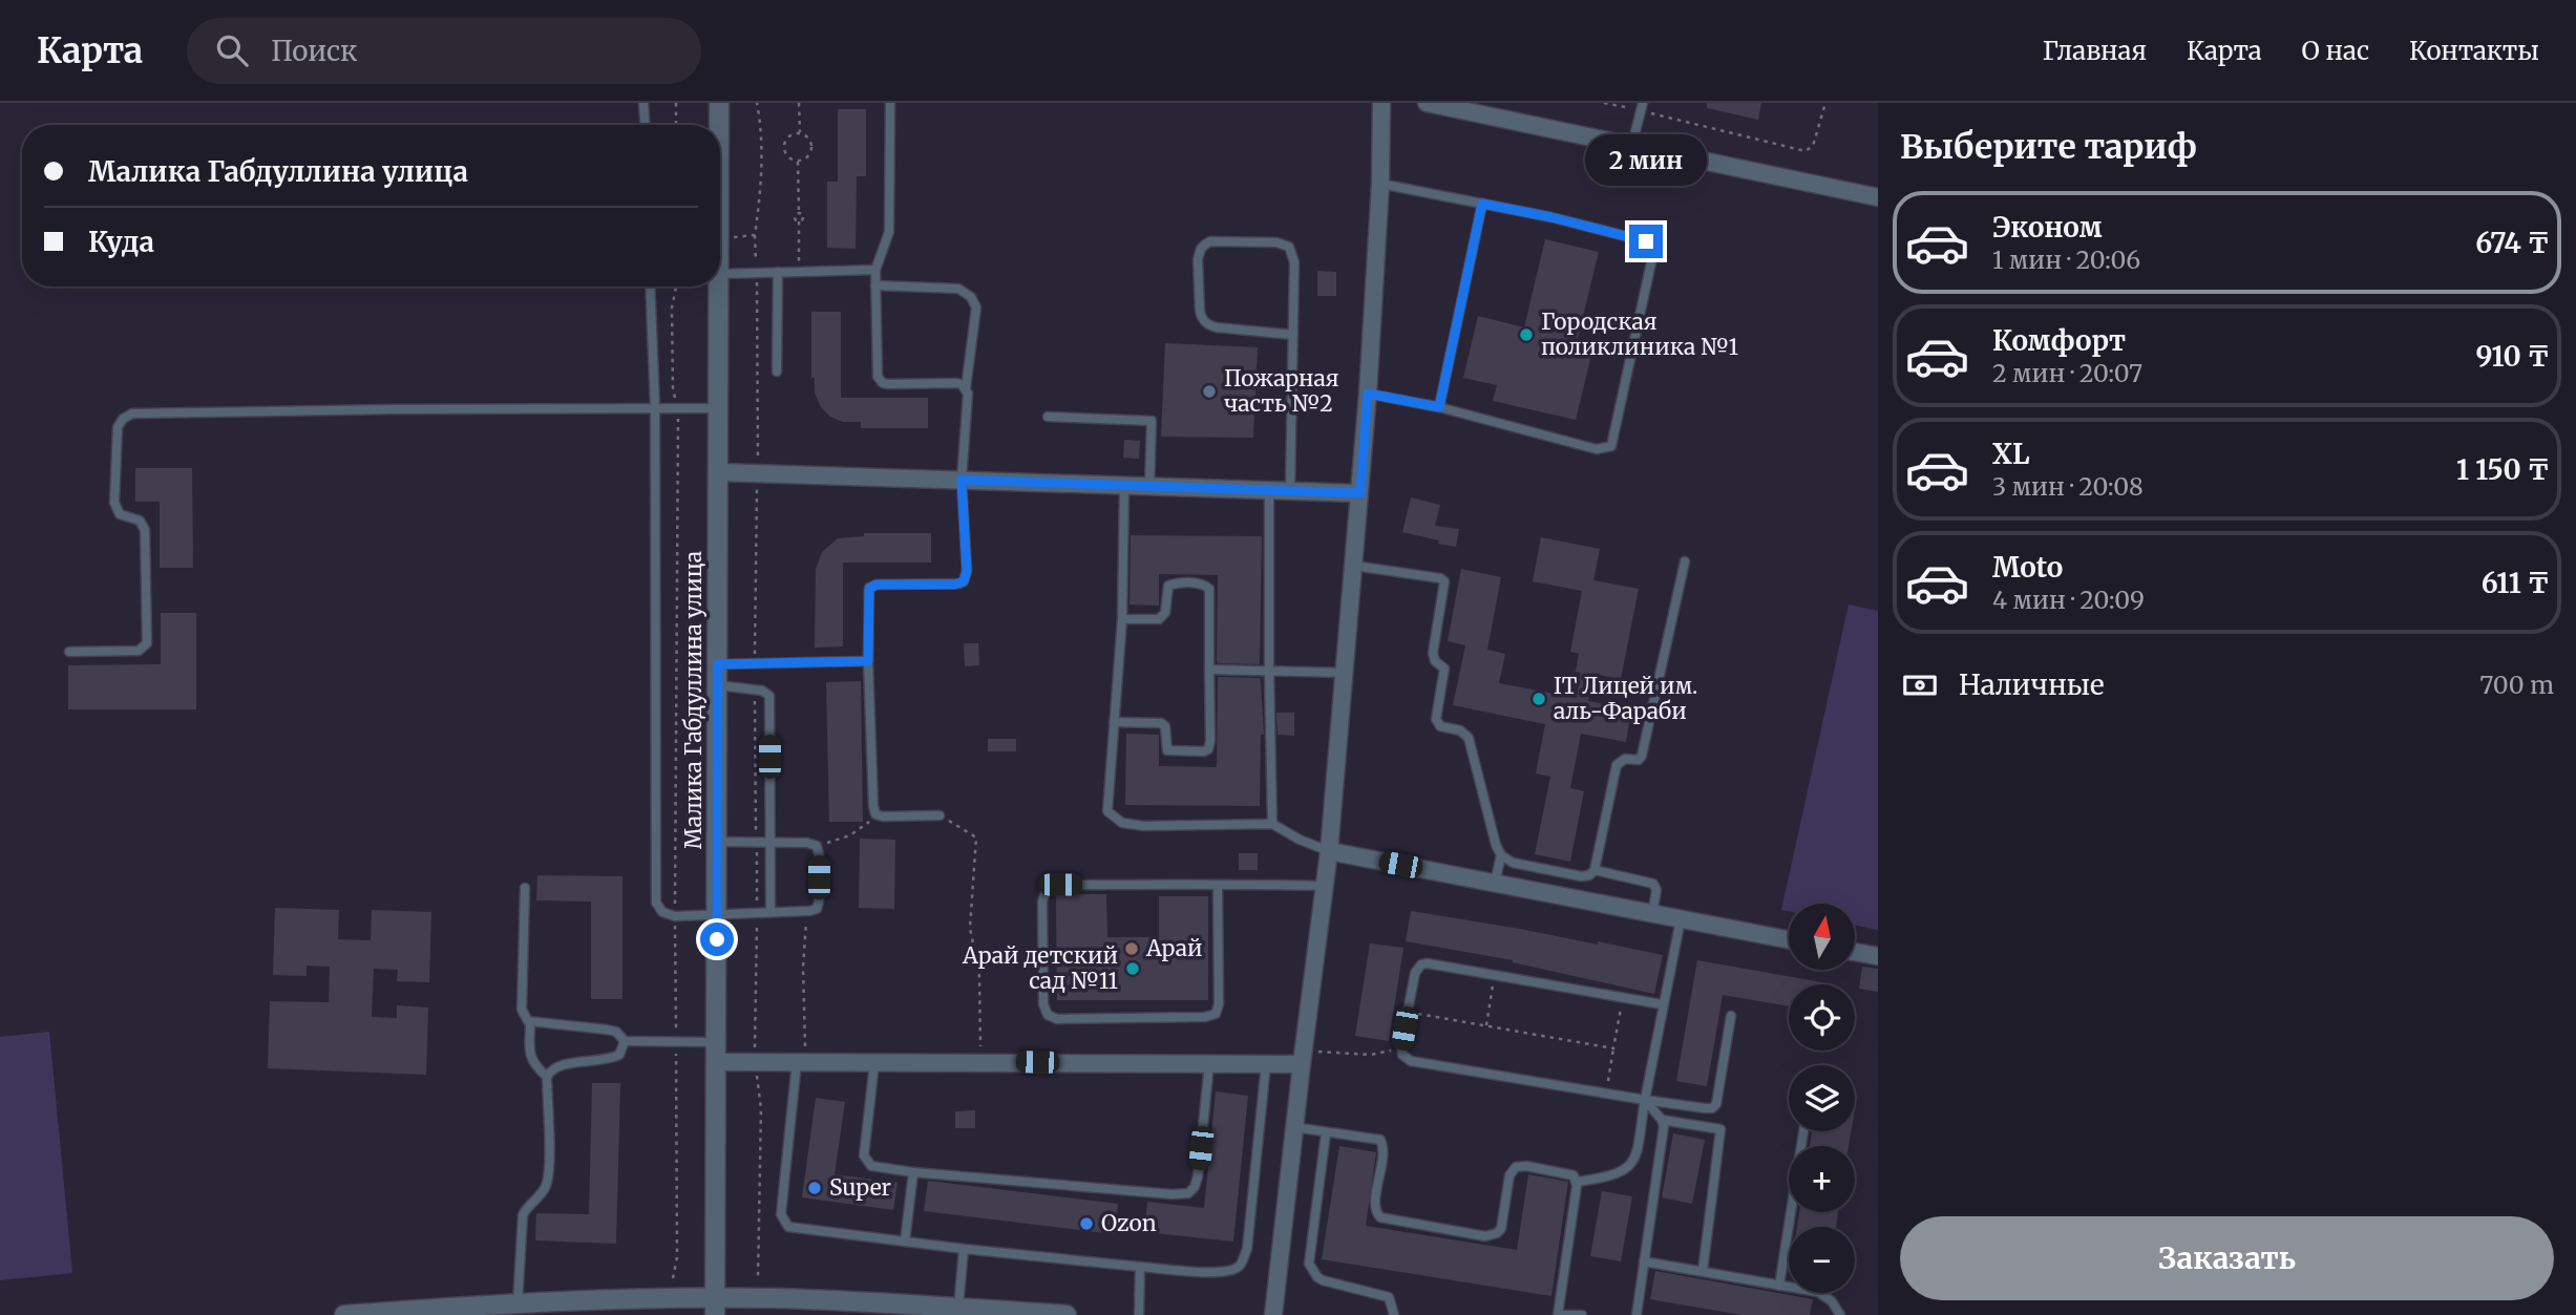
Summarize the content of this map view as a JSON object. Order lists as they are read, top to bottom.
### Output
{
  "streets": {
    "street": ["Малика Габдуллина улица"]
  },
  "places": [
    "Городская поликлиника №1",
    "Пожарная часть №2",
    "IT Лицей им. аль-Фараби",
    "Арай",
    "Арай детский сад №11",
    "Super",
    "Ozon"
  ],
  "north": "top",
  "page": {
    "header": "Карта",
    "search": "Поиск",
    "nav": [
      "Главная",
      "Карта",
      "О нас",
      "Контакты"
    ],
    "heading": "Выберите тариф",
    "banner": ["Малика Габдуллина улица", "Куда"],
    "bubble": "2 мин",
    "list": [
      {
        "name": "Эконом",
        "note": "1 мин · 20:06",
        "value": "674 ₸"
      },
      {
        "name": "Комфорт",
        "note": "2 мин · 20:07",
        "value": "910 ₸"
      },
      {
        "name": "XL",
        "note": "3 мин · 20:08",
        "value": "1 150 ₸"
      },
      {
        "name": "Moto",
        "note": "4 мин · 20:09",
        "value": "611 ₸"
      }
    ],
    "pay": ["Наличные", "700 m"],
    "map_buttons": ["+", "−"],
    "buttons": "Заказать"
  }
}
